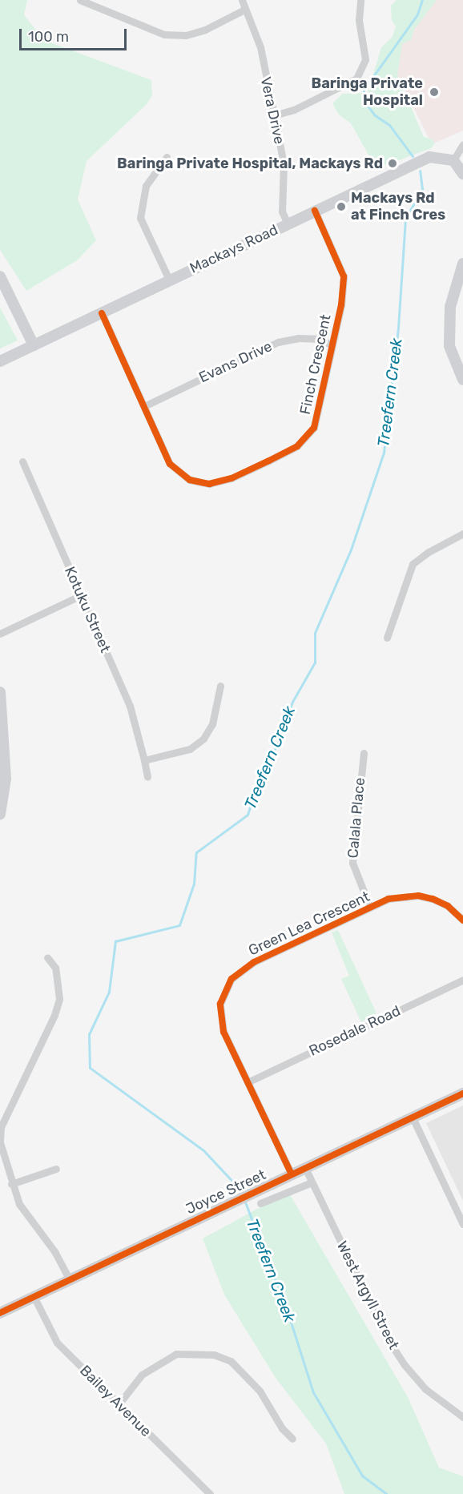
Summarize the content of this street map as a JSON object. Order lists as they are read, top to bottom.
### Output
{
  "streets": {
    "street": [
      "Vera Drive",
      "Mackays Road",
      "Evans Drive",
      "Finch Crescent",
      "Kotuku Street",
      "Calala Place",
      "Green Lea Crescent",
      "Rosedale Road",
      "Joyce Street",
      "West Argyll Street",
      "Bailey Avenue"
    ]
  },
  "crossings": [
    ["Vera Drive", "Mackays Road"],
    ["Mackays Road", "Finch Crescent"],
    ["Evans Drive", "Finch Crescent"],
    ["Calala Place", "Green Lea Crescent"],
    ["Green Lea Crescent", "Rosedale Road"],
    ["Green Lea Crescent", "Joyce Street"],
    ["Joyce Street", "West Argyll Street"],
    ["Joyce Street", "Bailey Avenue"]
  ],
  "water": ["Treefern Creek"],
  "places": ["Baringa Private Hospital", "Baringa Private Hospital, Mackays Rd", "Mackays Rd at Finch Cres"],
  "scale_bar": "100 m"
}
